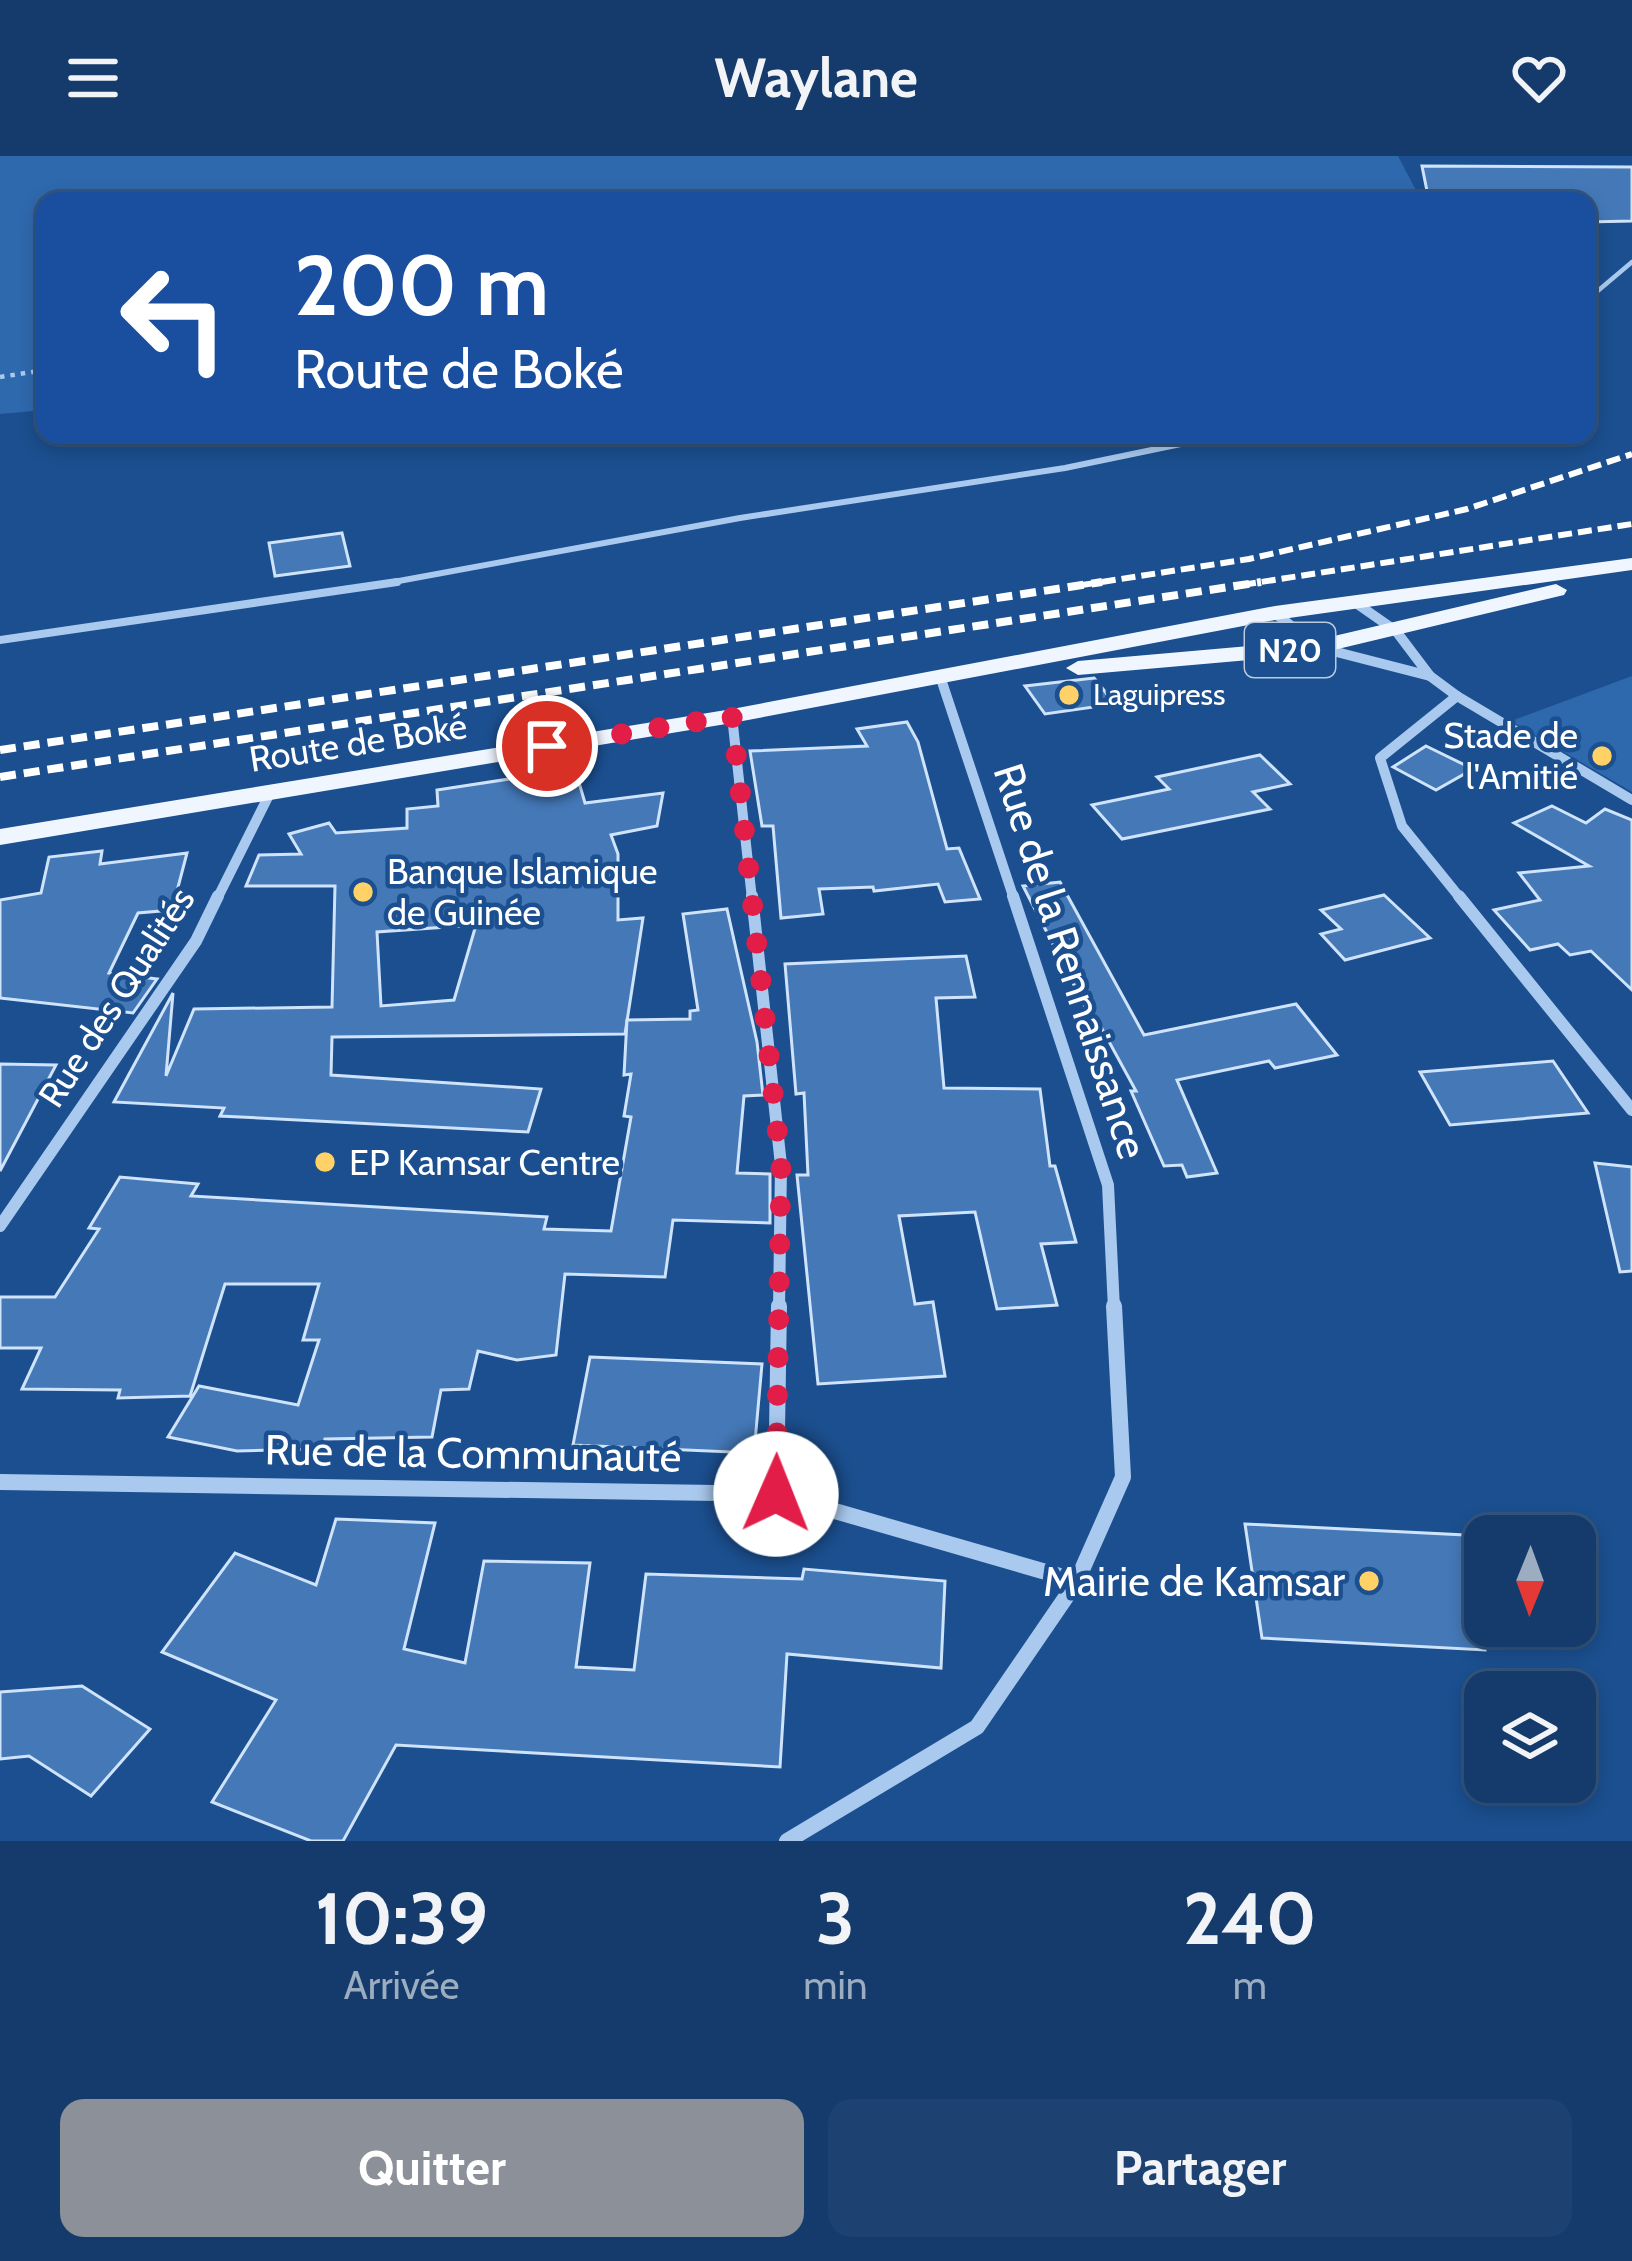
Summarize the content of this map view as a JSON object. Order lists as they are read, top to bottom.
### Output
{
  "streets": {
    "main road": ["N20", "Route de Boké"],
    "street": ["Rue de la Rennaissance", "Rue des Qualités", "Rue de la Communauté"]
  },
  "crossings": [
    ["N20", "Route de Boké"],
    ["N20", "Rue de la Rennaissance"],
    ["Route de Boké", "Rue de la Rennaissance"],
    ["Route de Boké", "Rue des Qualités"],
    ["Rue de la Rennaissance", "Rue de la Communauté"]
  ],
  "places": [
    "Laguipress",
    "Stade de l'Amitié",
    "Banque Islamique de Guinée",
    "EP Kamsar Centre",
    "Mairie de Kamsar"
  ],
  "north": "bottom",
  "page": {
    "header": "Waylane",
    "turn": ["200 m", "Route de Boké"],
    "eta": [
      "10:39",
      "Arrivée",
      "3",
      "min",
      "240",
      "m"
    ],
    "buttons": ["Quitter", "Partager"]
  }
}
